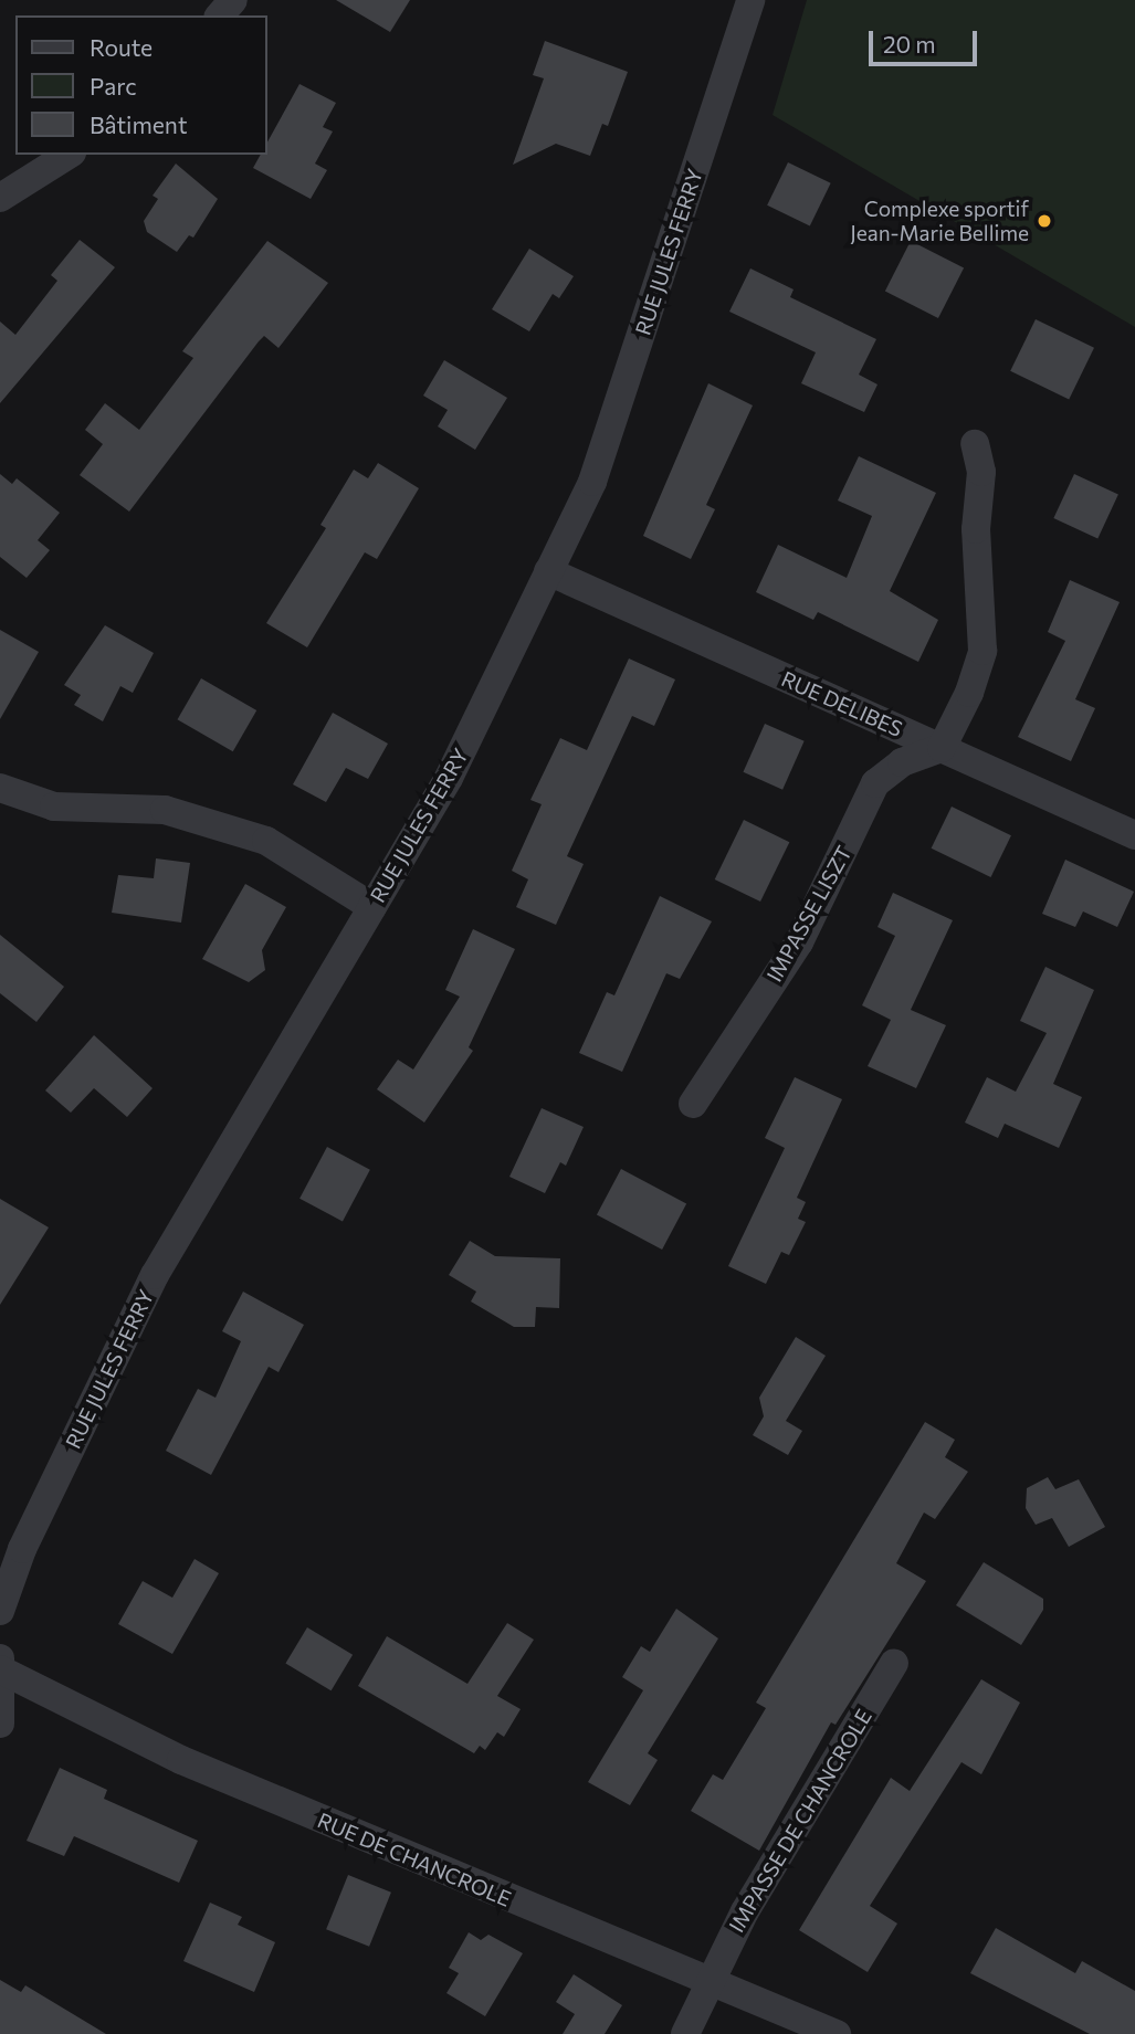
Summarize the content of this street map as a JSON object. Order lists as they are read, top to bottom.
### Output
{
  "streets": {
    "street": [
      "RUE JULES FERRY",
      "RUE DELIBES",
      "IMPASSE LISZT",
      "IMPASSE DE CHANCROLE",
      "RUE DE CHANCROLE"
    ]
  },
  "crossings": [
    ["RUE JULES FERRY", "RUE DELIBES"],
    ["RUE DELIBES", "IMPASSE LISZT"],
    ["IMPASSE DE CHANCROLE", "RUE DE CHANCROLE"]
  ],
  "places": ["Complexe sportif Jean-Marie Bellime"],
  "legend": ["Route", "Parc", "Bâtiment"],
  "scale_bar": "20 m"
}
